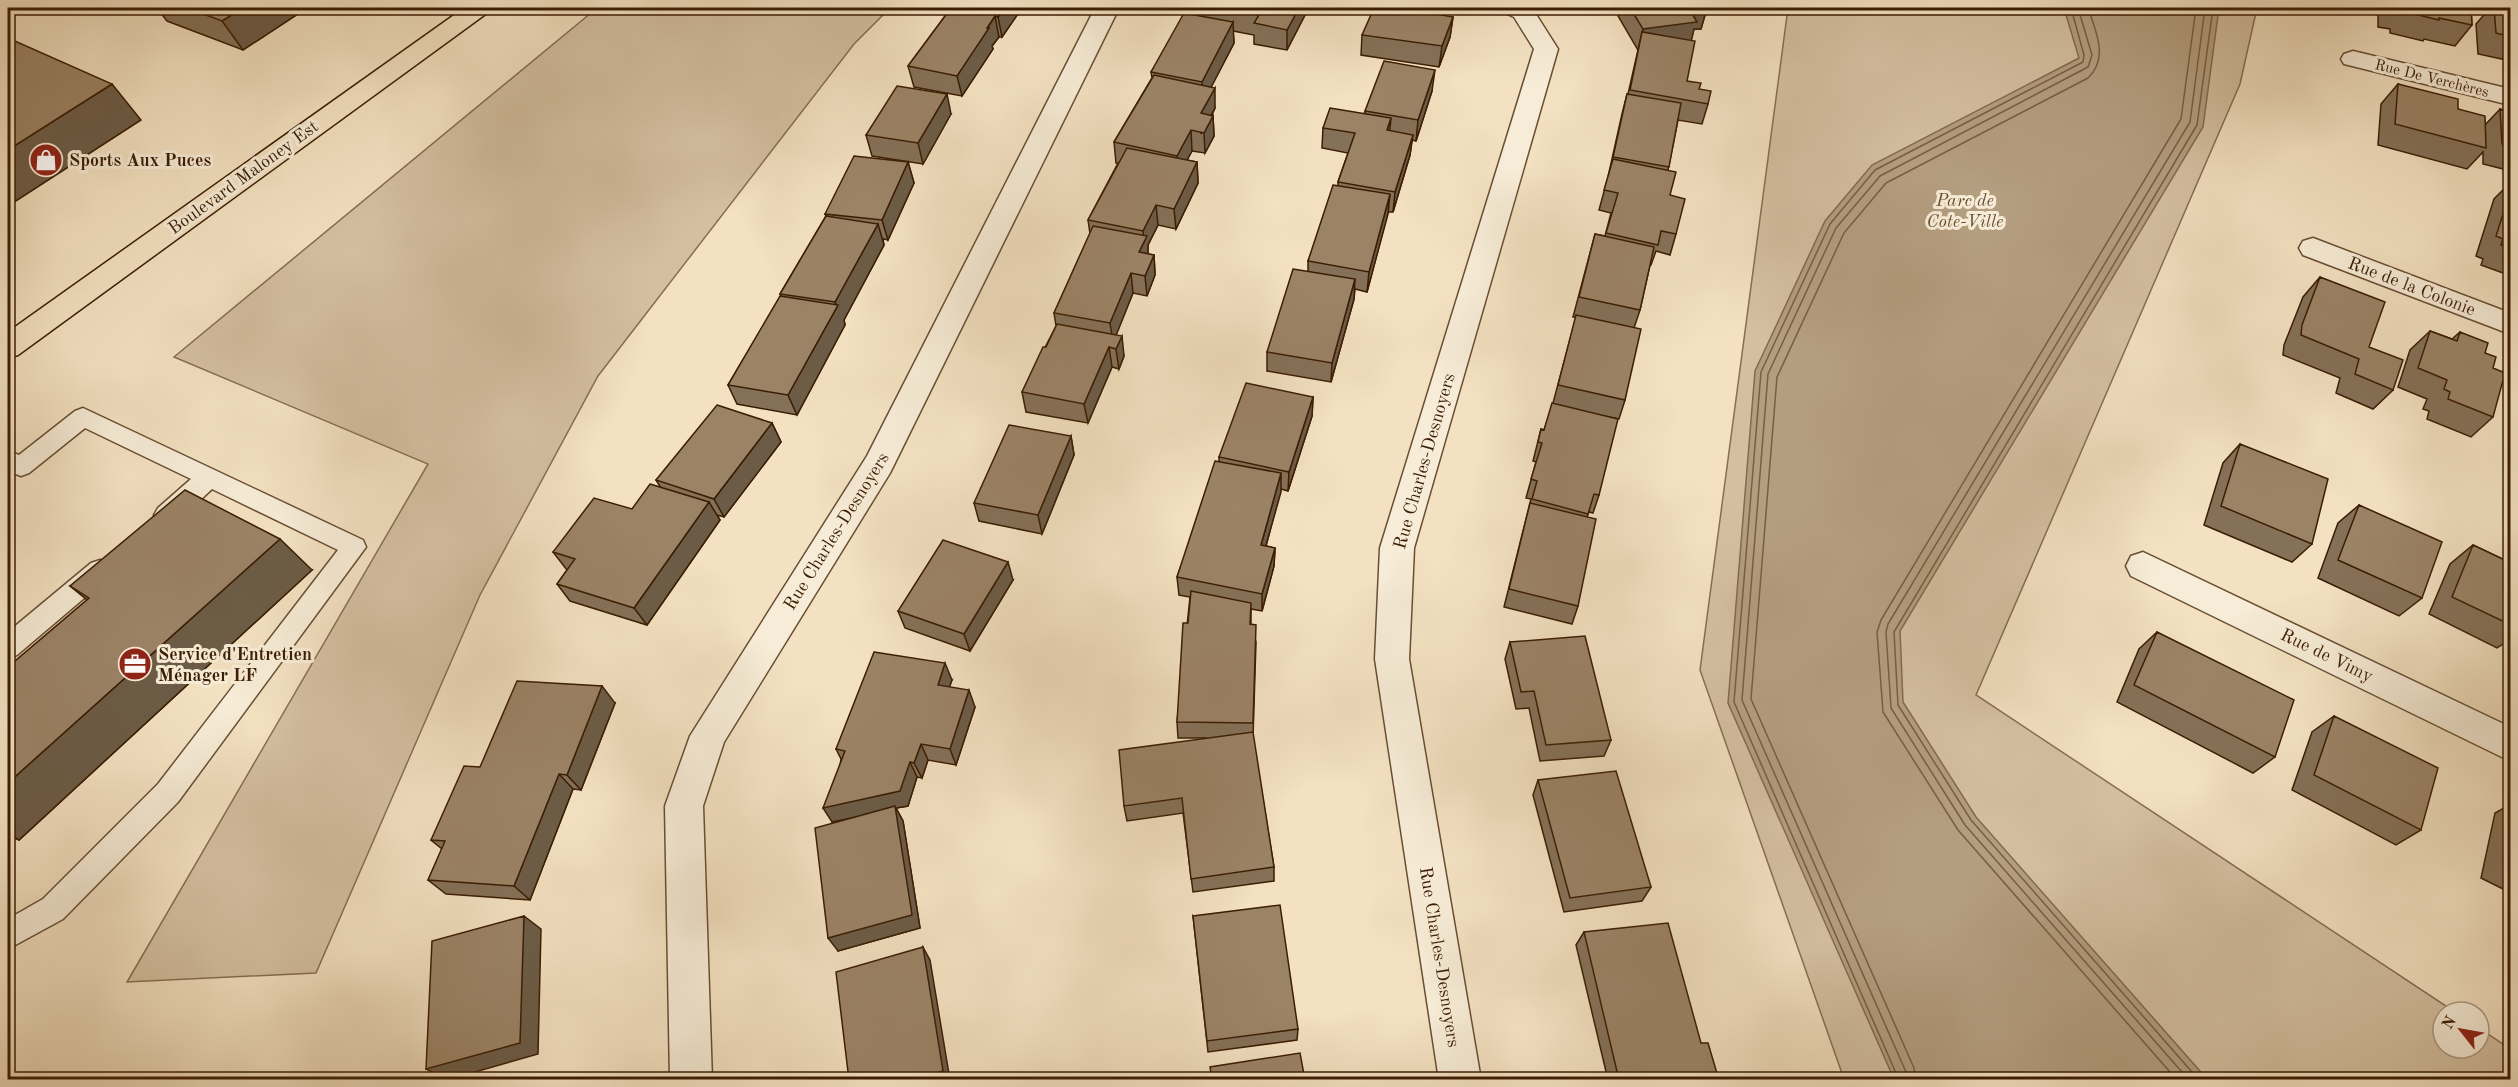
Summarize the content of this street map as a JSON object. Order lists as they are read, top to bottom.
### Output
{
  "streets": {
    "main road": ["Boulevard Maloney Est"],
    "street": [
      "Rue De Verchères",
      "Rue de la Colonie",
      "Rue Charles-Desnoyers",
      "Rue de Vimy"
    ]
  },
  "parks": ["Parc de Cote-Ville"],
  "places": {
    "shop": ["Sports Aux Puces"],
    "office": ["Service d'Entretien Ménager LF"]
  },
  "north": "top left"
}
